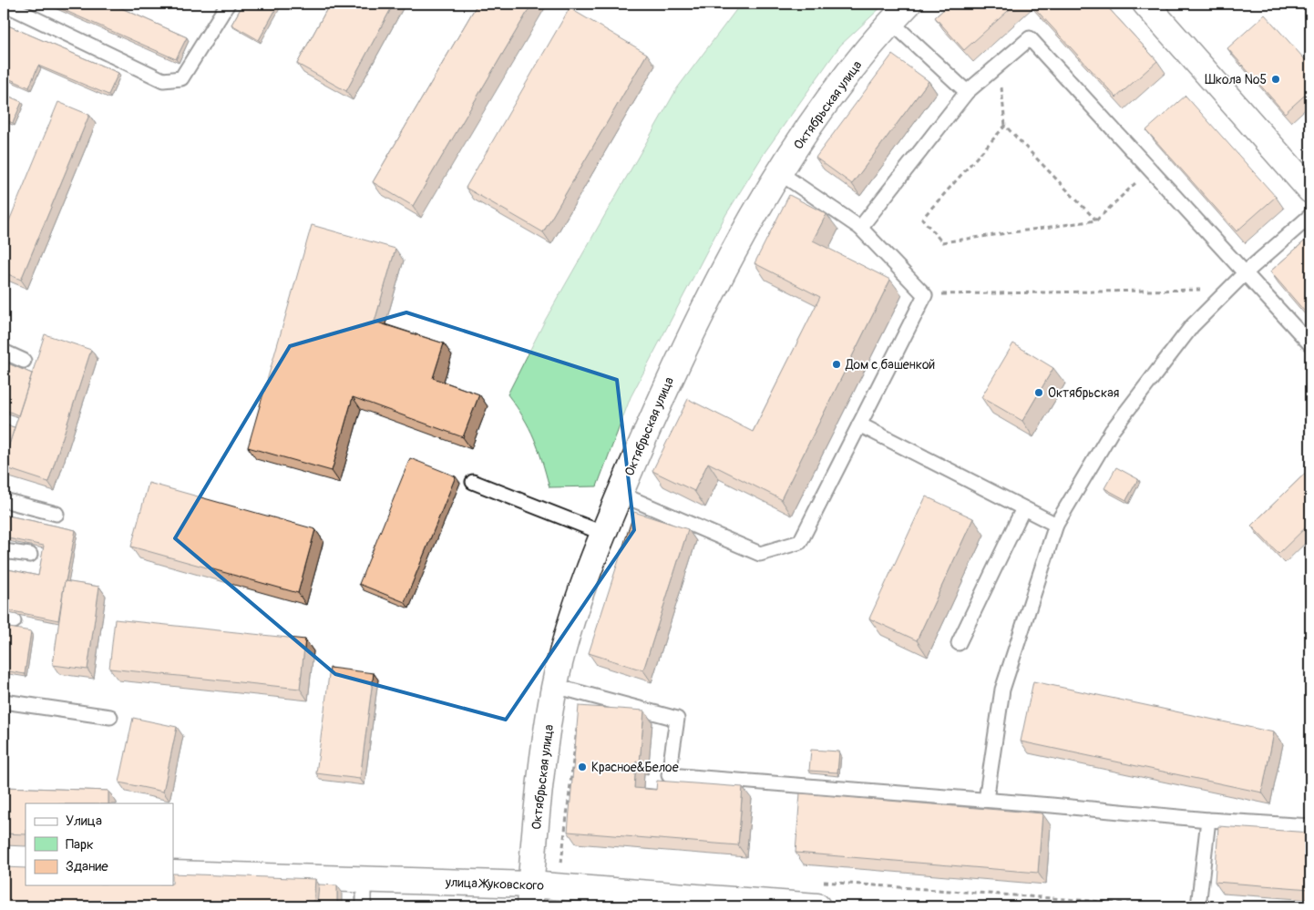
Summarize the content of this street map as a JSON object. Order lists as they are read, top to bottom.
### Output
{
  "streets": {
    "street": ["Октябрьская улица", "улица Жуковского"]
  },
  "crossings": [
    ["Октябрьская улица", "улица Жуковского"]
  ],
  "places": [
    "Школа №5",
    "Дом с башенкой",
    "Октябрьская",
    "Красное&Белое"
  ],
  "legend": ["Улица", "Парк", "Здание"]
}
